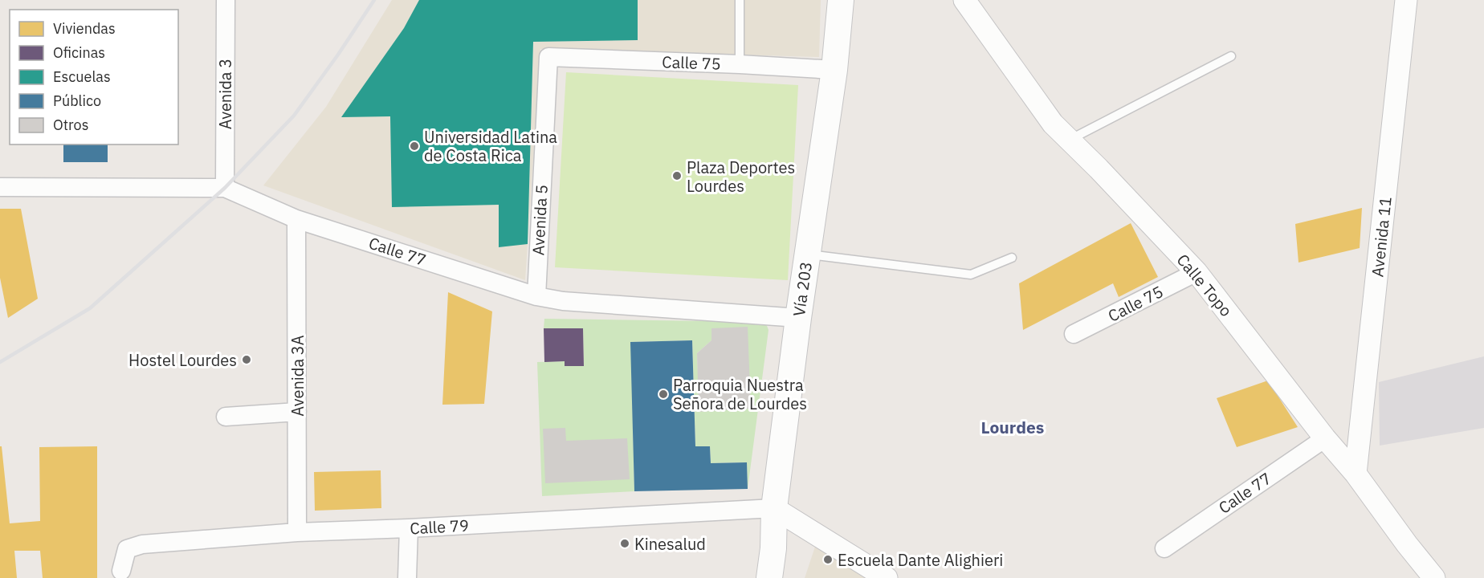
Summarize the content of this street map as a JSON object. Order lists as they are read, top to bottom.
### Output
{
  "streets": {
    "main road": ["Vía 203"],
    "street": [
      "Calle 75",
      "Avenida 3",
      "Avenida 5",
      "Avenida 11",
      "Calle 77",
      "Calle Topo",
      "Avenida 3A",
      "Calle 79"
    ]
  },
  "crossings": [
    ["Calle 75", "Avenida 5"],
    ["Calle 75", "Calle Topo"],
    ["Calle 75", "Vía 203"],
    ["Avenida 3", "Calle 77"],
    ["Avenida 5", "Calle 77"],
    ["Avenida 11", "Calle Topo"],
    ["Calle 77", "Calle Topo"],
    ["Calle 77", "Vía 203"],
    ["Calle 77", "Avenida 3A"],
    ["Vía 203", "Calle 79"],
    ["Avenida 3A", "Calle 79"]
  ],
  "districts": ["Lourdes"],
  "places": [
    "Universidad Latina de Costa Rica",
    "Plaza Deportes Lourdes",
    "Hostel Lourdes",
    "Parroquia Nuestra Señora de Lourdes",
    "Kinesalud",
    "Escuela Dante Alighieri"
  ],
  "legend": [
    "Viviendas",
    "Oficinas",
    "Escuelas",
    "Público",
    "Otros"
  ]
}
